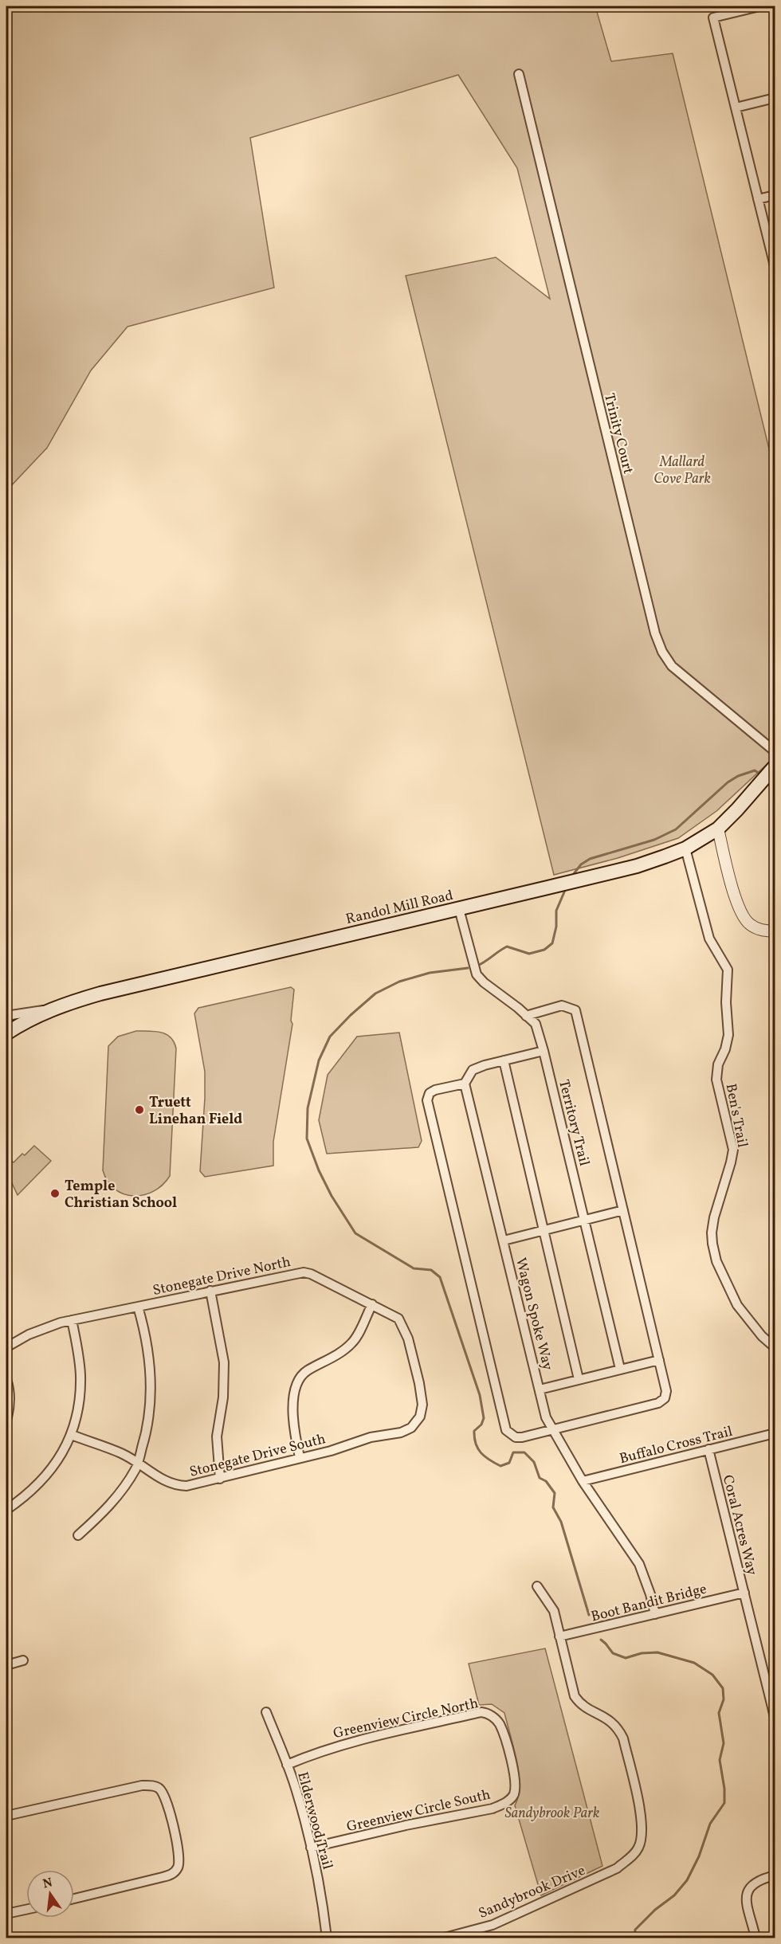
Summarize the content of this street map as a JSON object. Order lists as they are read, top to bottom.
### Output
{
  "streets": {
    "main road": ["Randol Mill Road"],
    "street": [
      "Trinity Court",
      "Ben's Trail",
      "Territory Trail",
      "Stonegate Drive North",
      "Wagon Spoke Way",
      "Buffalo Cross Trail",
      "Stonegate Drive South",
      "Coral Acres Way",
      "Boot Bandit Bridge",
      "Greenview Circle North",
      "Greenview Circle South",
      "Elderwood Trail",
      "Sandybrook Drive"
    ]
  },
  "crossings": [
    ["Randol Mill Road", "Ben's Trail"],
    ["Randol Mill Road", "Territory Trail"],
    ["Stonegate Drive North", "Stonegate Drive South"],
    ["Wagon Spoke Way", "Buffalo Cross Trail"],
    ["Wagon Spoke Way", "Boot Bandit Bridge"],
    ["Buffalo Cross Trail", "Coral Acres Way"],
    ["Coral Acres Way", "Boot Bandit Bridge"],
    ["Boot Bandit Bridge", "Sandybrook Drive"],
    ["Greenview Circle North", "Greenview Circle South"],
    ["Greenview Circle North", "Elderwood Trail"],
    ["Greenview Circle South", "Elderwood Trail"]
  ],
  "parks": ["Mallard Cove Park", "Sandybrook Park"],
  "places": ["Truett Linehan Field", "Temple Christian School"],
  "north": "top"
}
